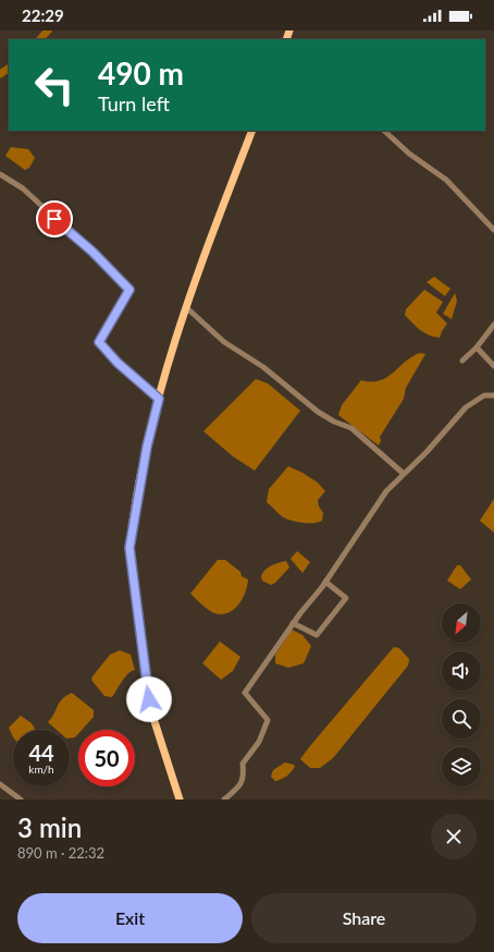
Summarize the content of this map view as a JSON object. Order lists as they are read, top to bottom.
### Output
{
  "north": "bottom left",
  "page": {
    "status": "22:29",
    "turn": ["490 m", "Turn left"],
    "speed": "44 km/h",
    "limit": "50",
    "heading": ["3 min", "890 m · 22:32"],
    "buttons": ["Exit", "Share"]
  }
}
